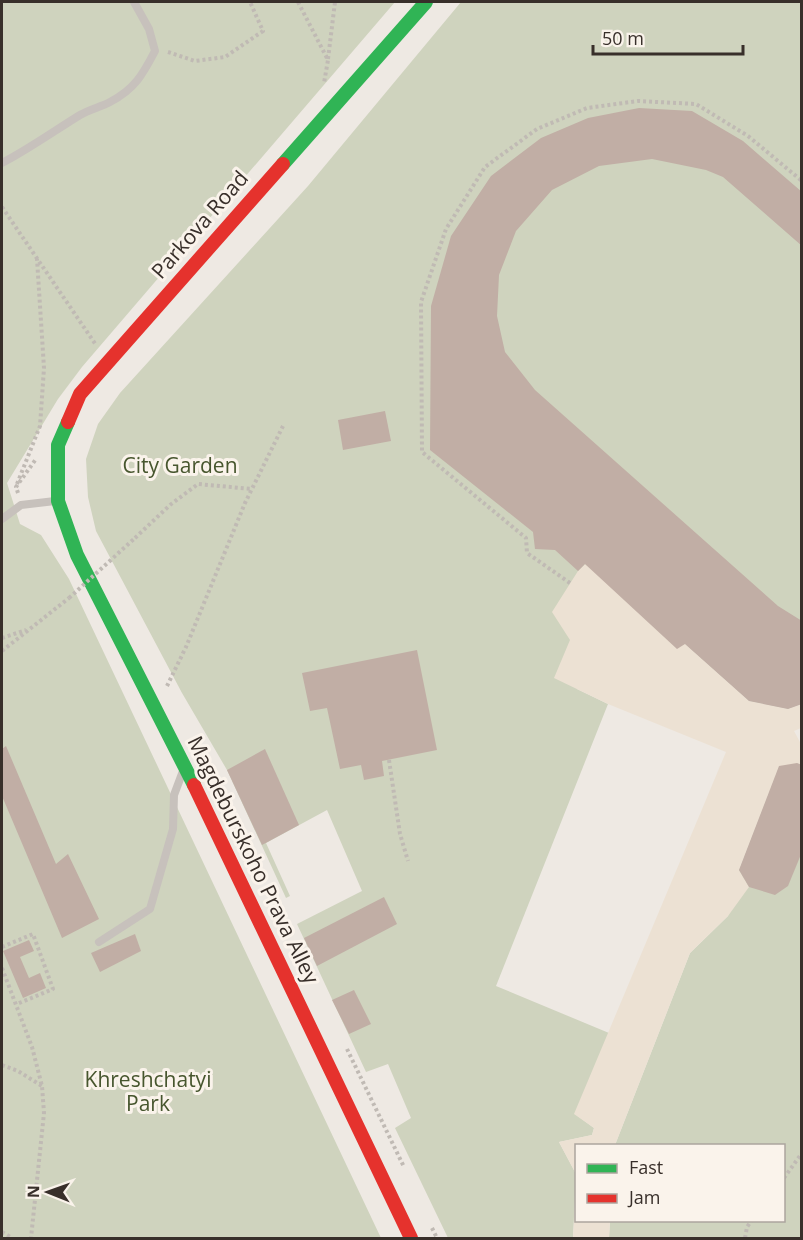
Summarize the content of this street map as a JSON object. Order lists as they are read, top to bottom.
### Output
{
  "streets": {
    "main road": ["Parkova Road", "Magdeburskoho Prava Alley"]
  },
  "crossings": [
    ["Parkova Road", "Magdeburskoho Prava Alley"]
  ],
  "parks": ["City Garden", "Khreshchatyi Park"],
  "legend": ["Fast", "Jam"],
  "scale_bar": "50 m",
  "north": "left"
}
